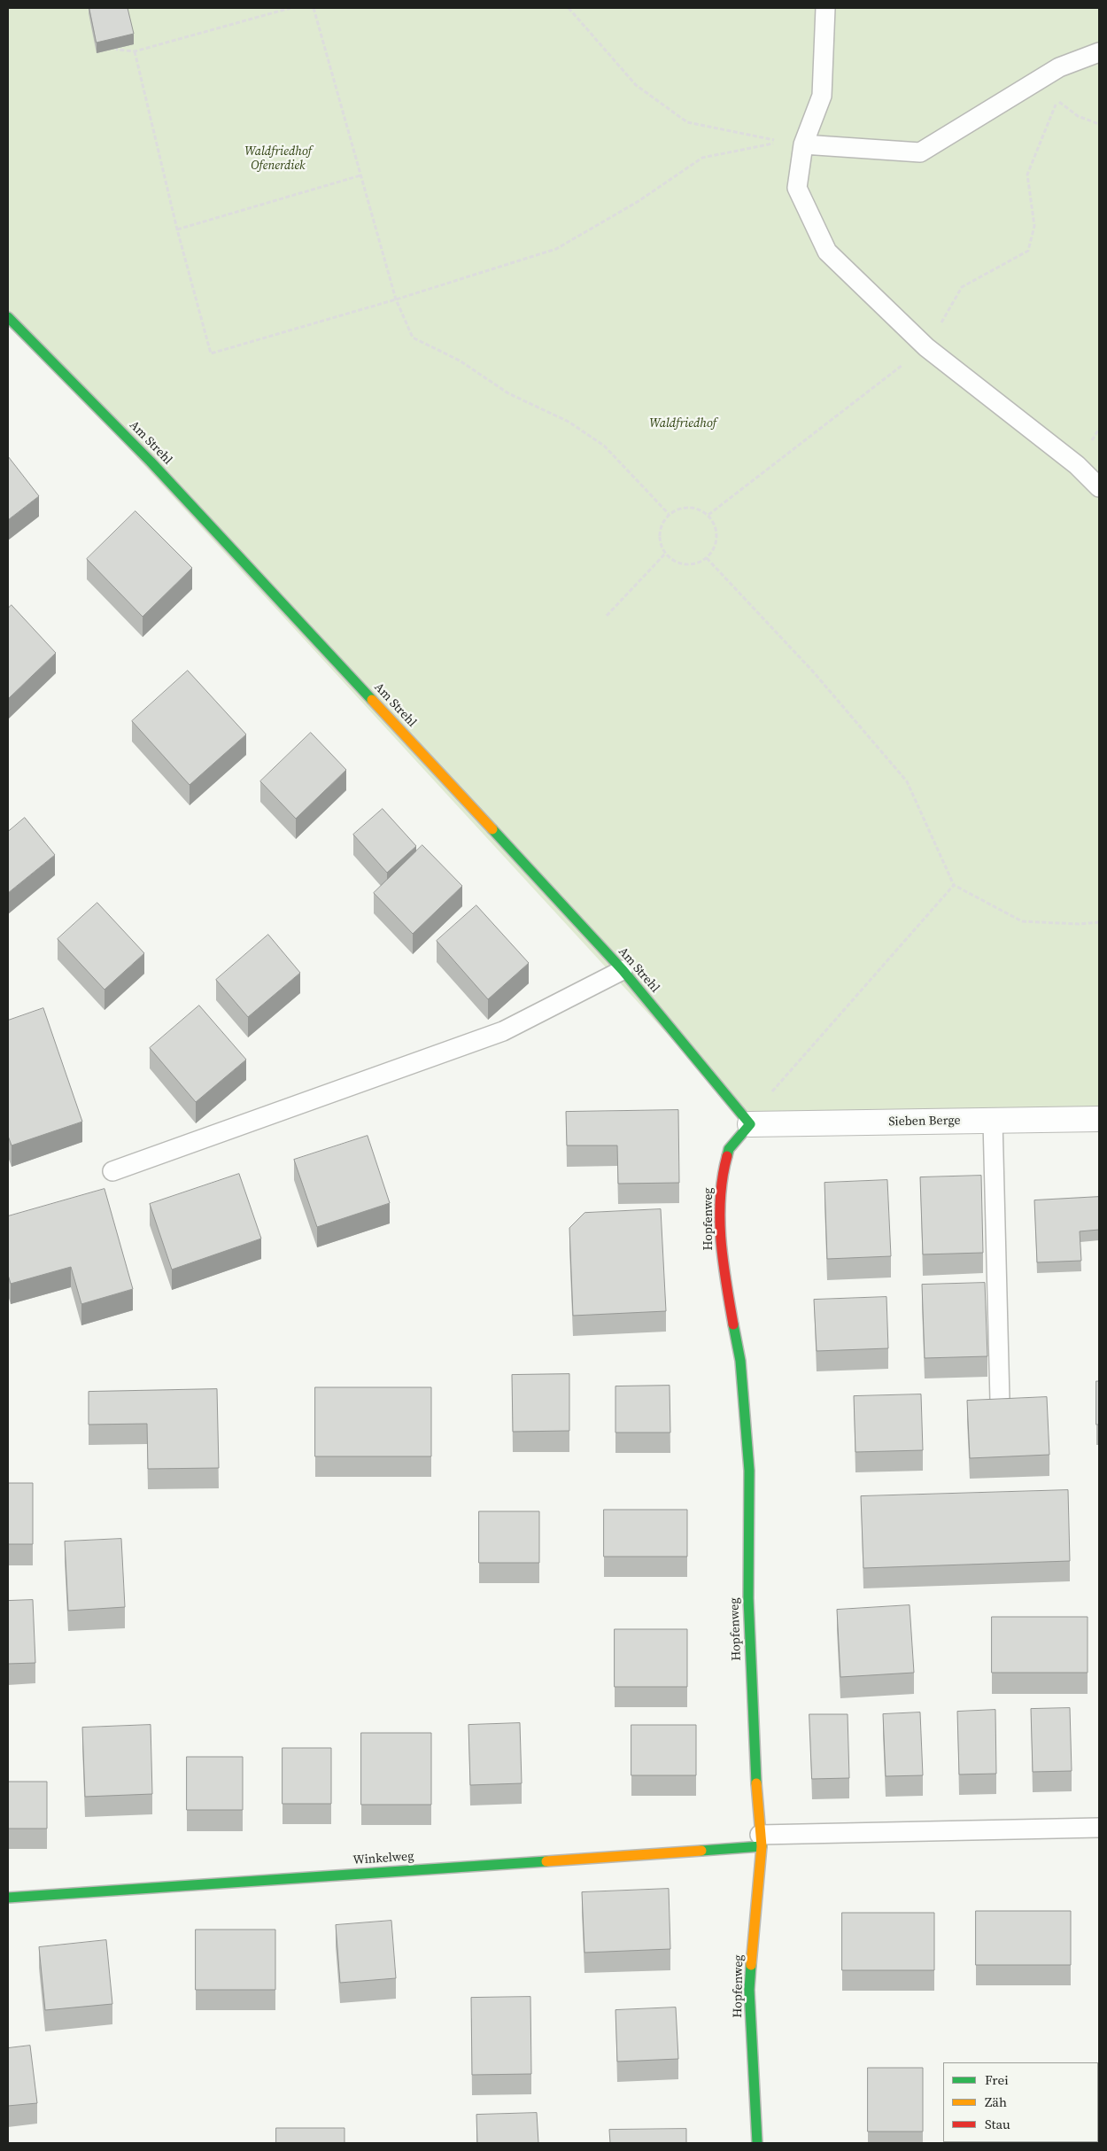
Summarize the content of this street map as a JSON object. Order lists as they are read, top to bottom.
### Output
{
  "streets": {
    "street": [
      "Am Strehl",
      "Sieben Berge",
      "Hopfenweg",
      "Winkelweg"
    ]
  },
  "crossings": [
    ["Am Strehl", "Sieben Berge"],
    ["Am Strehl", "Hopfenweg"],
    ["Sieben Berge", "Hopfenweg"],
    ["Hopfenweg", "Winkelweg"]
  ],
  "parks": ["Waldfriedhof Ofenerdiek", "Waldfriedhof"],
  "legend": ["Frei", "Zäh", "Stau"]
}
